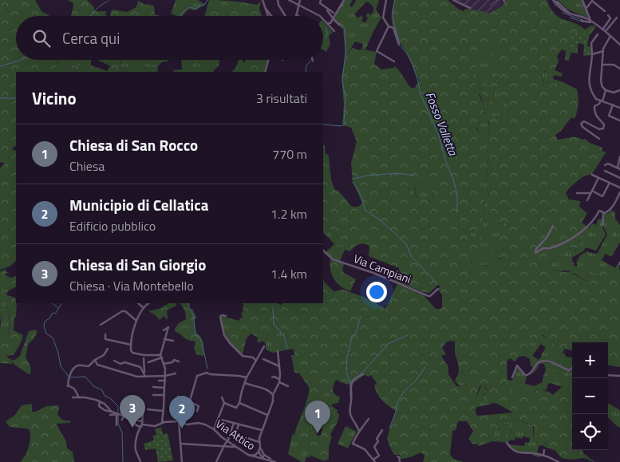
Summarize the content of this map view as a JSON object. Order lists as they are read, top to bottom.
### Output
{
  "streets": {
    "street": ["Via Campiani", "Via Attico"]
  },
  "water": ["Fosso Valletta"],
  "page": {
    "search": "Cerca qui",
    "heading": ["Vicino", "3 risultati"],
    "list": [
      {
        "mark": "1",
        "name": "Chiesa di San Rocco",
        "note": "Chiesa",
        "value": "770 m"
      },
      {
        "mark": "2",
        "name": "Municipio di Cellatica",
        "note": "Edificio pubblico",
        "value": "1.2 km"
      },
      {
        "mark": "3",
        "name": "Chiesa di San Giorgio",
        "note": "Chiesa · Via Montebello",
        "value": "1.4 km"
      }
    ],
    "map_buttons": ["+", "−"],
    "pins": ["3", "2", "1"]
  }
}
